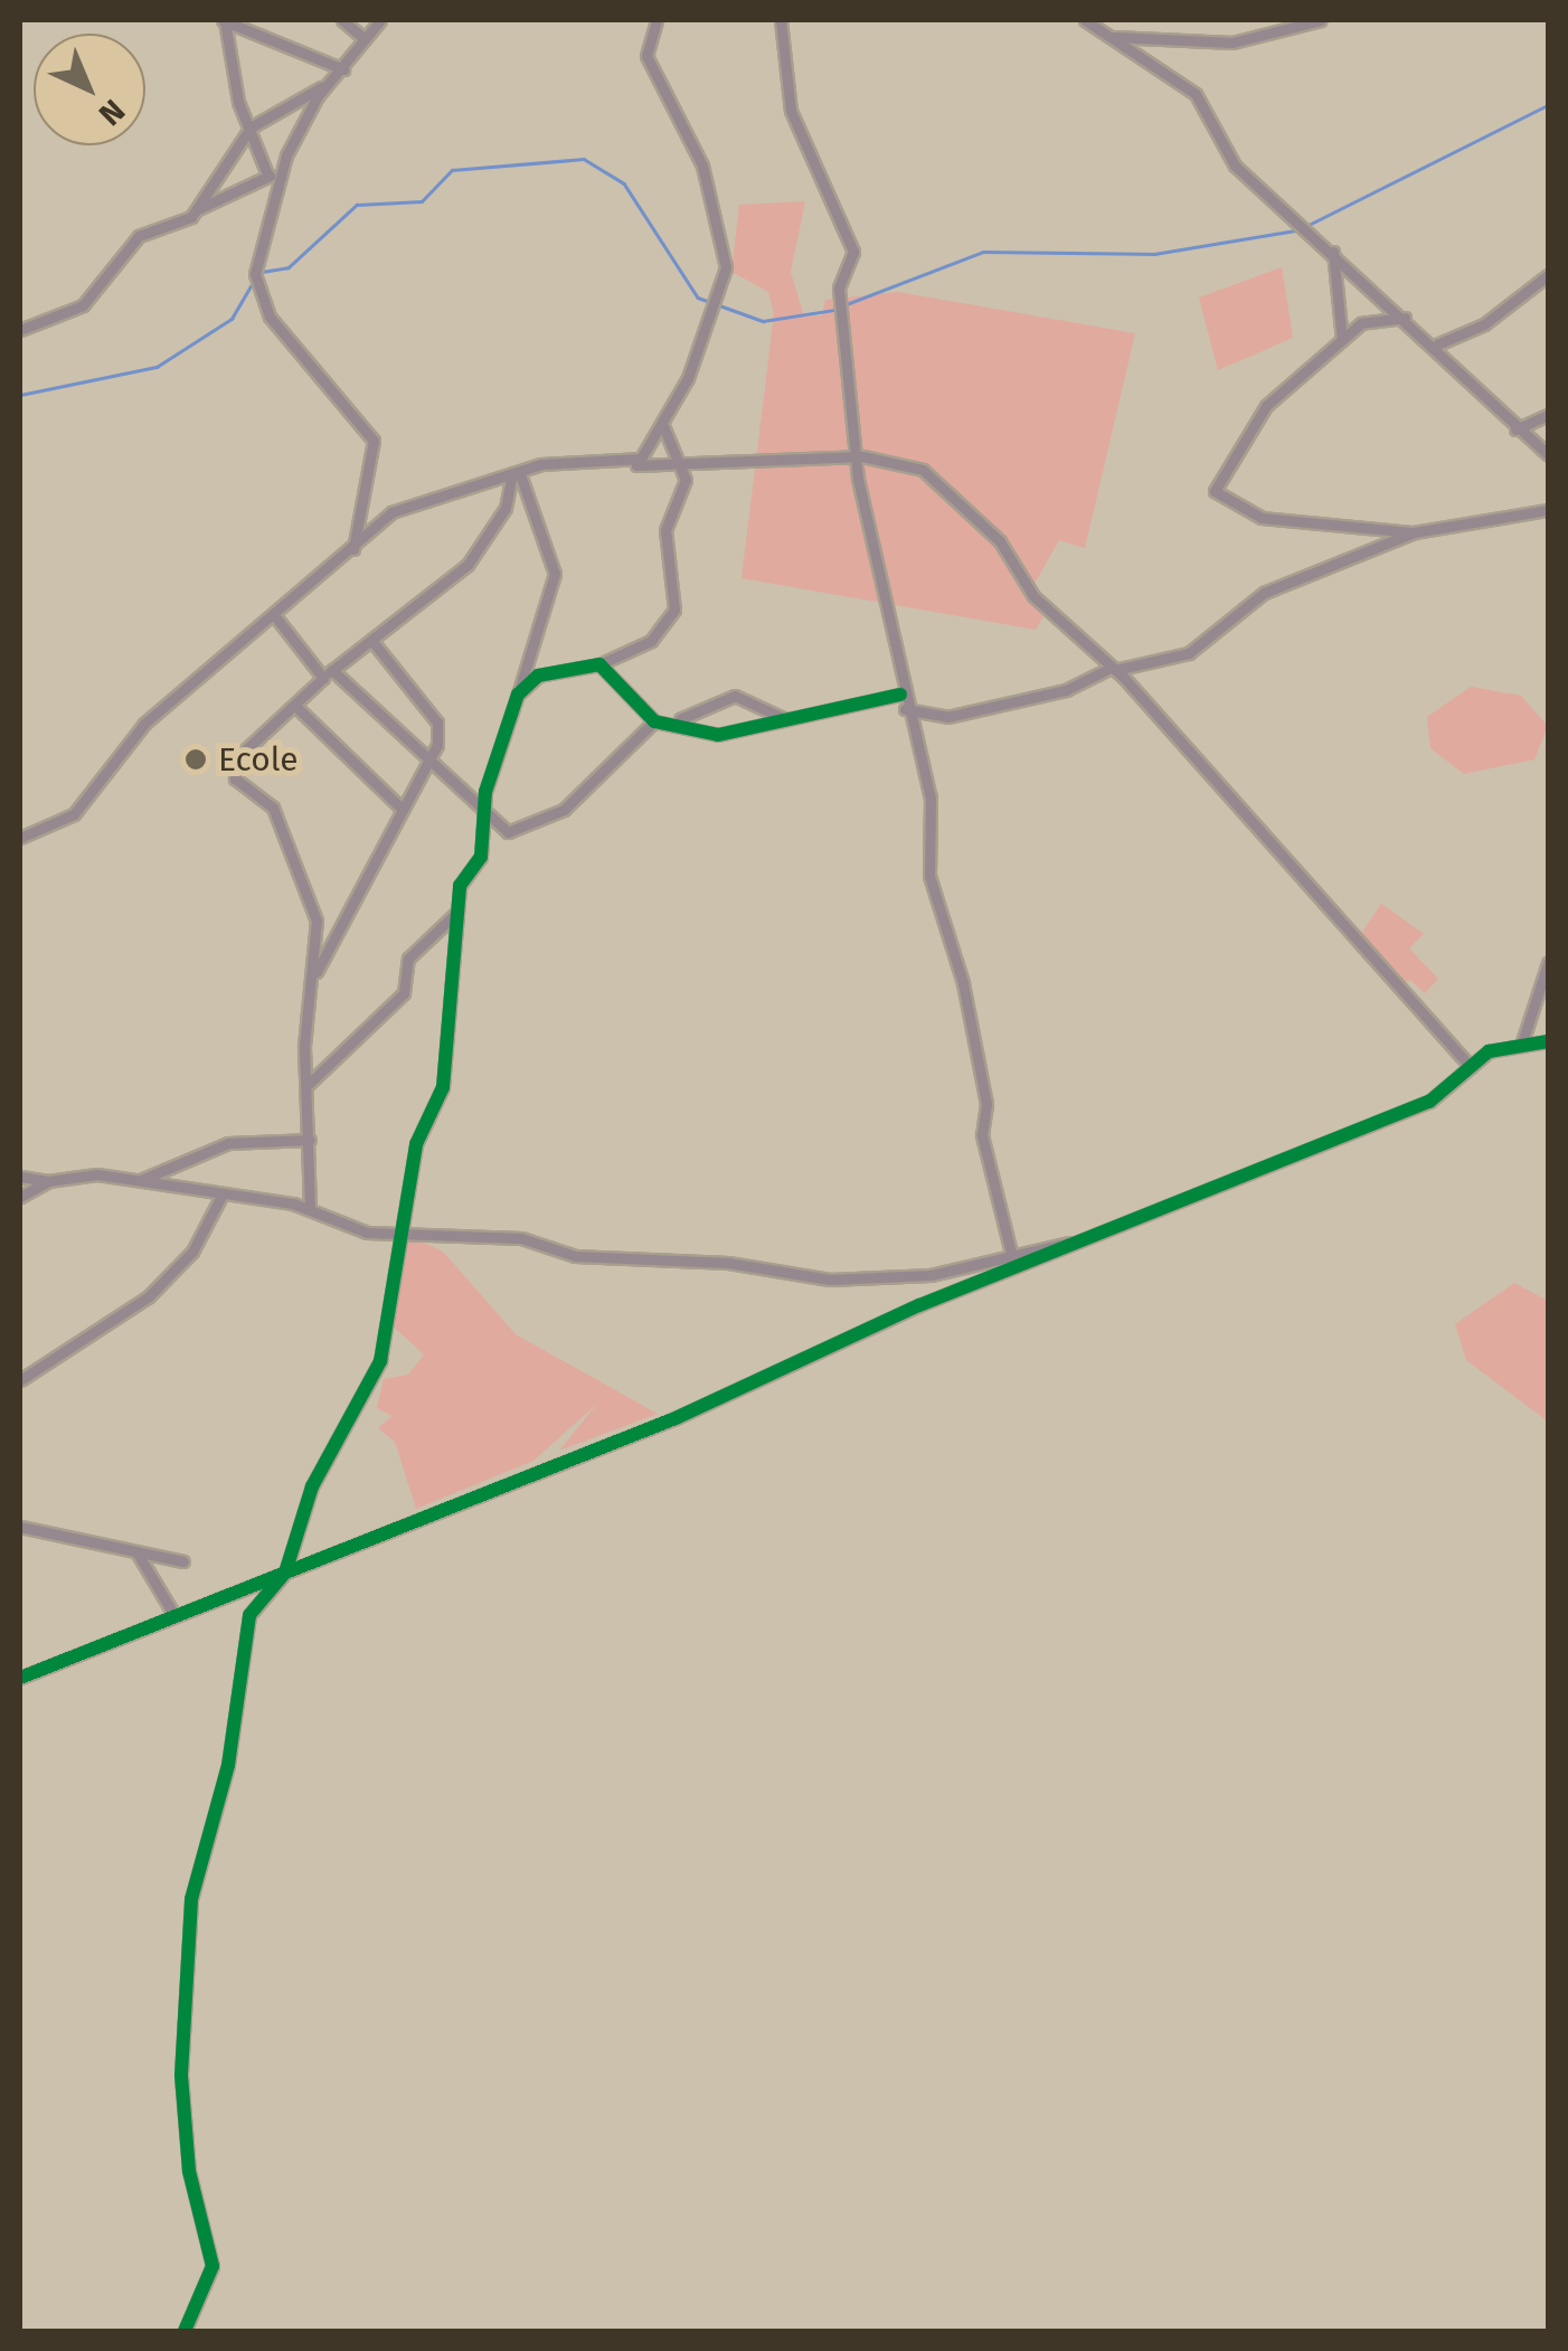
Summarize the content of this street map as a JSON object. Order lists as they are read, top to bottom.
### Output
{
  "places": ["Ecole"],
  "north": "bottom right"
}
